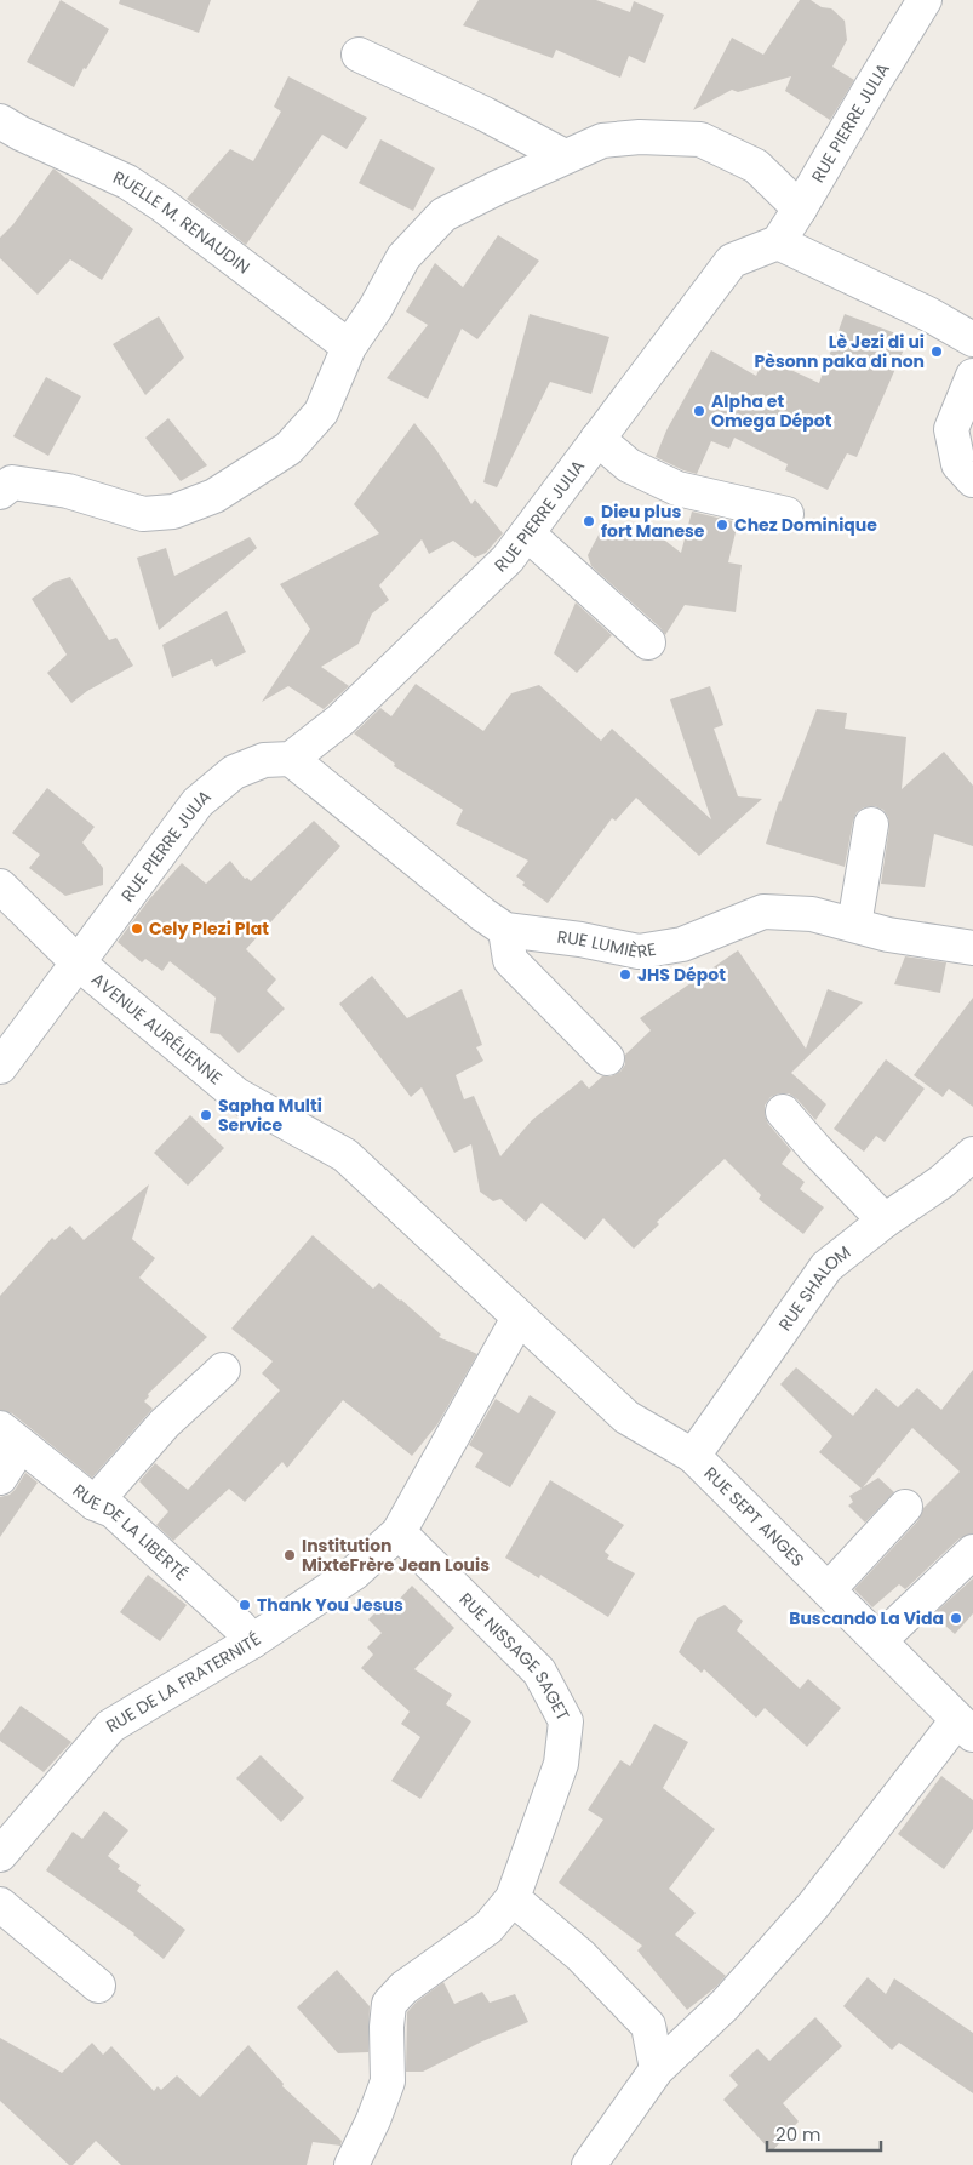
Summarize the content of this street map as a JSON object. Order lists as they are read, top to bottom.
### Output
{
  "streets": {
    "street": [
      "RUE PIERRE JULIA",
      "RUELLE M. RENAUDIN",
      "RUE LUMIÈRE",
      "AVENUE AURÉLIENNE",
      "RUE SHALOM",
      "RUE SEPT ANGES",
      "RUE DE LA LIBERTÉ",
      "RUE NISSAGE SAGET",
      "RUE DE LA FRATERNITÉ"
    ]
  },
  "crossings": [
    ["RUE PIERRE JULIA", "RUE LUMIÈRE"],
    ["RUE PIERRE JULIA", "AVENUE AURÉLIENNE"],
    ["AVENUE AURÉLIENNE", "RUE SEPT ANGES"],
    ["AVENUE AURÉLIENNE", "RUE DE LA FRATERNITÉ"],
    ["RUE SHALOM", "RUE SEPT ANGES"],
    ["RUE SEPT ANGES", "RUE DE LA FRATERNITÉ"],
    ["RUE DE LA LIBERTÉ", "RUE DE LA FRATERNITÉ"],
    ["RUE NISSAGE SAGET", "RUE DE LA FRATERNITÉ"]
  ],
  "places": [
    "Lè Jezi di ui Pèsonn paka di non",
    "Alpha et Omega Dépot",
    "Dieu plus fort Manese",
    "Chez Dominique",
    "Cely Plezi Plat",
    "JHS Dépot",
    "Sapha Multi Service",
    "Institution MixteFrère Jean Louis",
    "Thank You Jesus",
    "Buscando La Vida"
  ],
  "scale_bar": "20 m"
}
